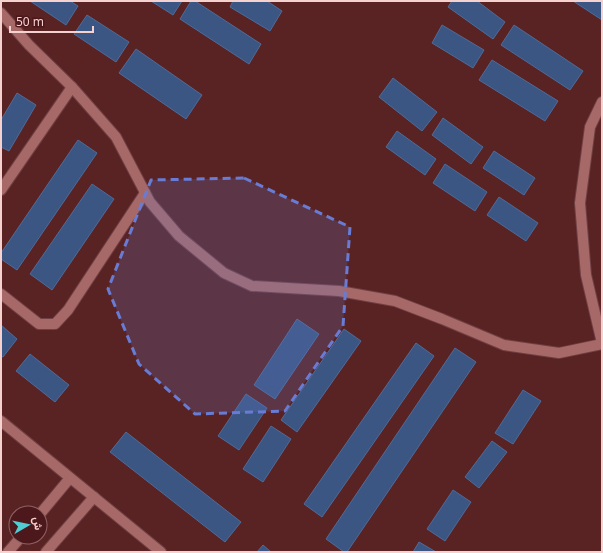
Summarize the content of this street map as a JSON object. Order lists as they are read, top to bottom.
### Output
{
  "scale_bar": "50 m",
  "north": "right"
}
